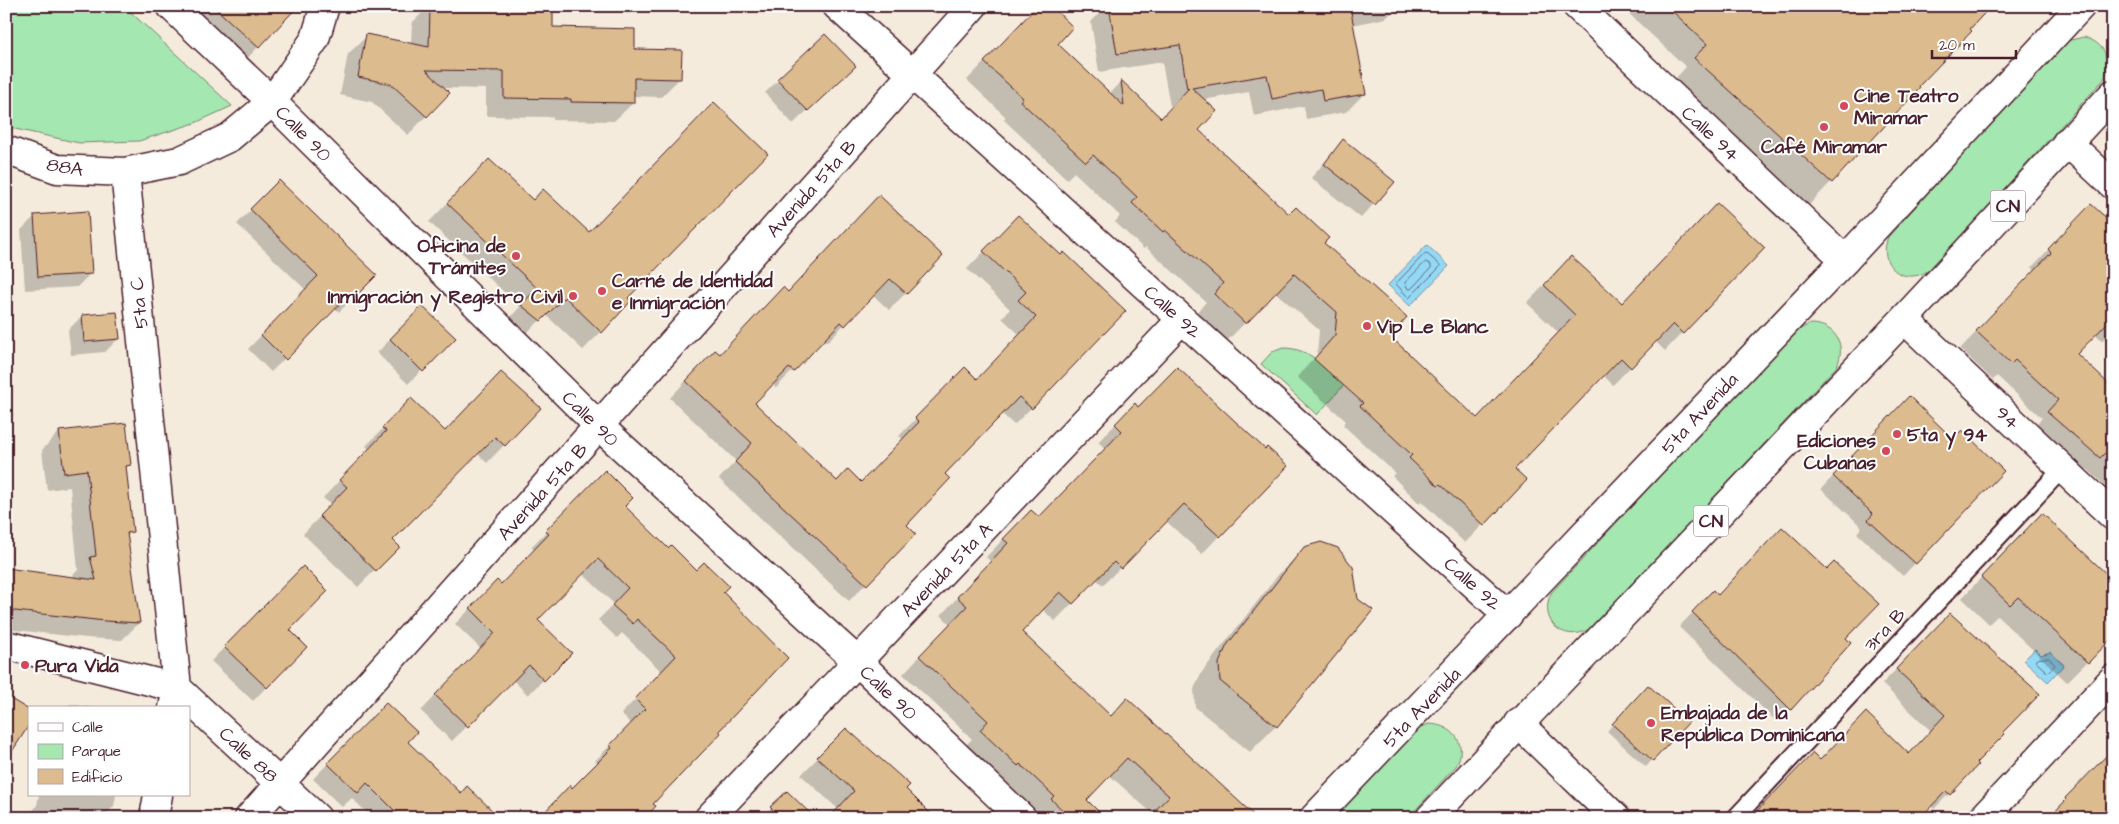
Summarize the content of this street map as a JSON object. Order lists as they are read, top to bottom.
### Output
{
  "streets": {
    "main road": [
      "Calle 90",
      "Calle 94",
      "88A",
      "Avenida 5ta B",
      "CN",
      "5ta C",
      "Calle 92",
      "5ta Avenida",
      "94",
      "Avenida 5ta A",
      "Calle 88"
    ],
    "lane": ["3ra B"]
  },
  "crossings": [
    ["Calle 90", "Avenida 5ta B"],
    ["Calle 90", "Avenida 5ta A"],
    ["Calle 94", "5ta Avenida"],
    ["88A", "5ta C"],
    ["Avenida 5ta B", "Calle 92"],
    ["Avenida 5ta B", "Calle 88"],
    ["CN", "94"],
    ["5ta C", "Calle 88"],
    ["Calle 92", "5ta Avenida"],
    ["Calle 92", "Avenida 5ta A"],
    ["94", "3ra B"]
  ],
  "places": [
    "Cine Teatro Miramar",
    "Café Miramar",
    "Oficina de Trámites",
    "Carné de Identidad e Inmigración",
    "Inmigración y Registro Civil",
    "Vip Le Blanc",
    "5ta y 94",
    "Ediciones Cubanas",
    "Pura Vida",
    "Embajada de la República Dominicana"
  ],
  "legend": ["Calle", "Parque", "Edificio"],
  "scale_bar": "20 m"
}
